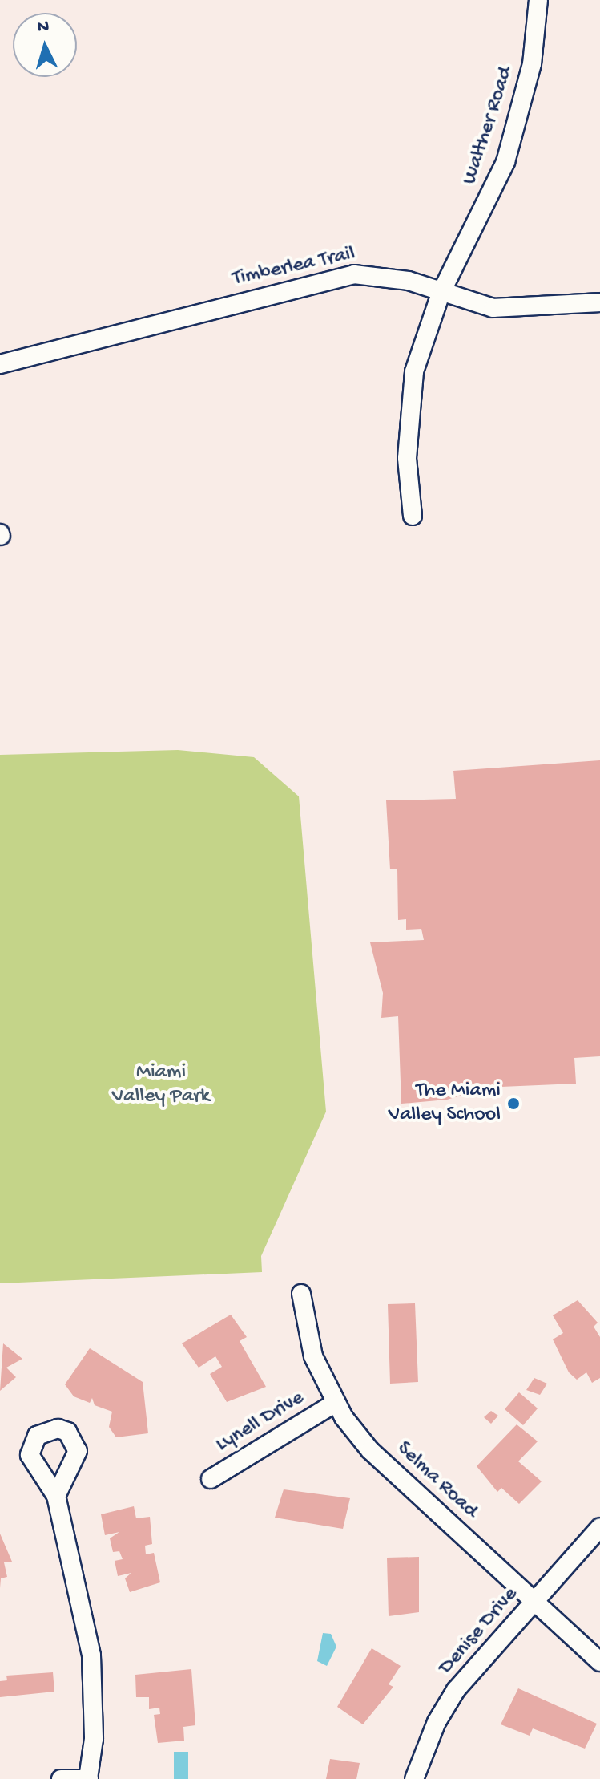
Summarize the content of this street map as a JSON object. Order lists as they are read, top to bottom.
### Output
{
  "streets": {
    "street": [
      "Walther Road",
      "Timberlea Trail",
      "Lynell Drive",
      "Selma Road",
      "Denise Drive"
    ]
  },
  "crossings": [
    ["Walther Road", "Timberlea Trail"],
    ["Lynell Drive", "Selma Road"],
    ["Selma Road", "Denise Drive"]
  ],
  "parks": ["Miami Valley Park"],
  "places": ["The Miami Valley School"],
  "north": "top"
}
